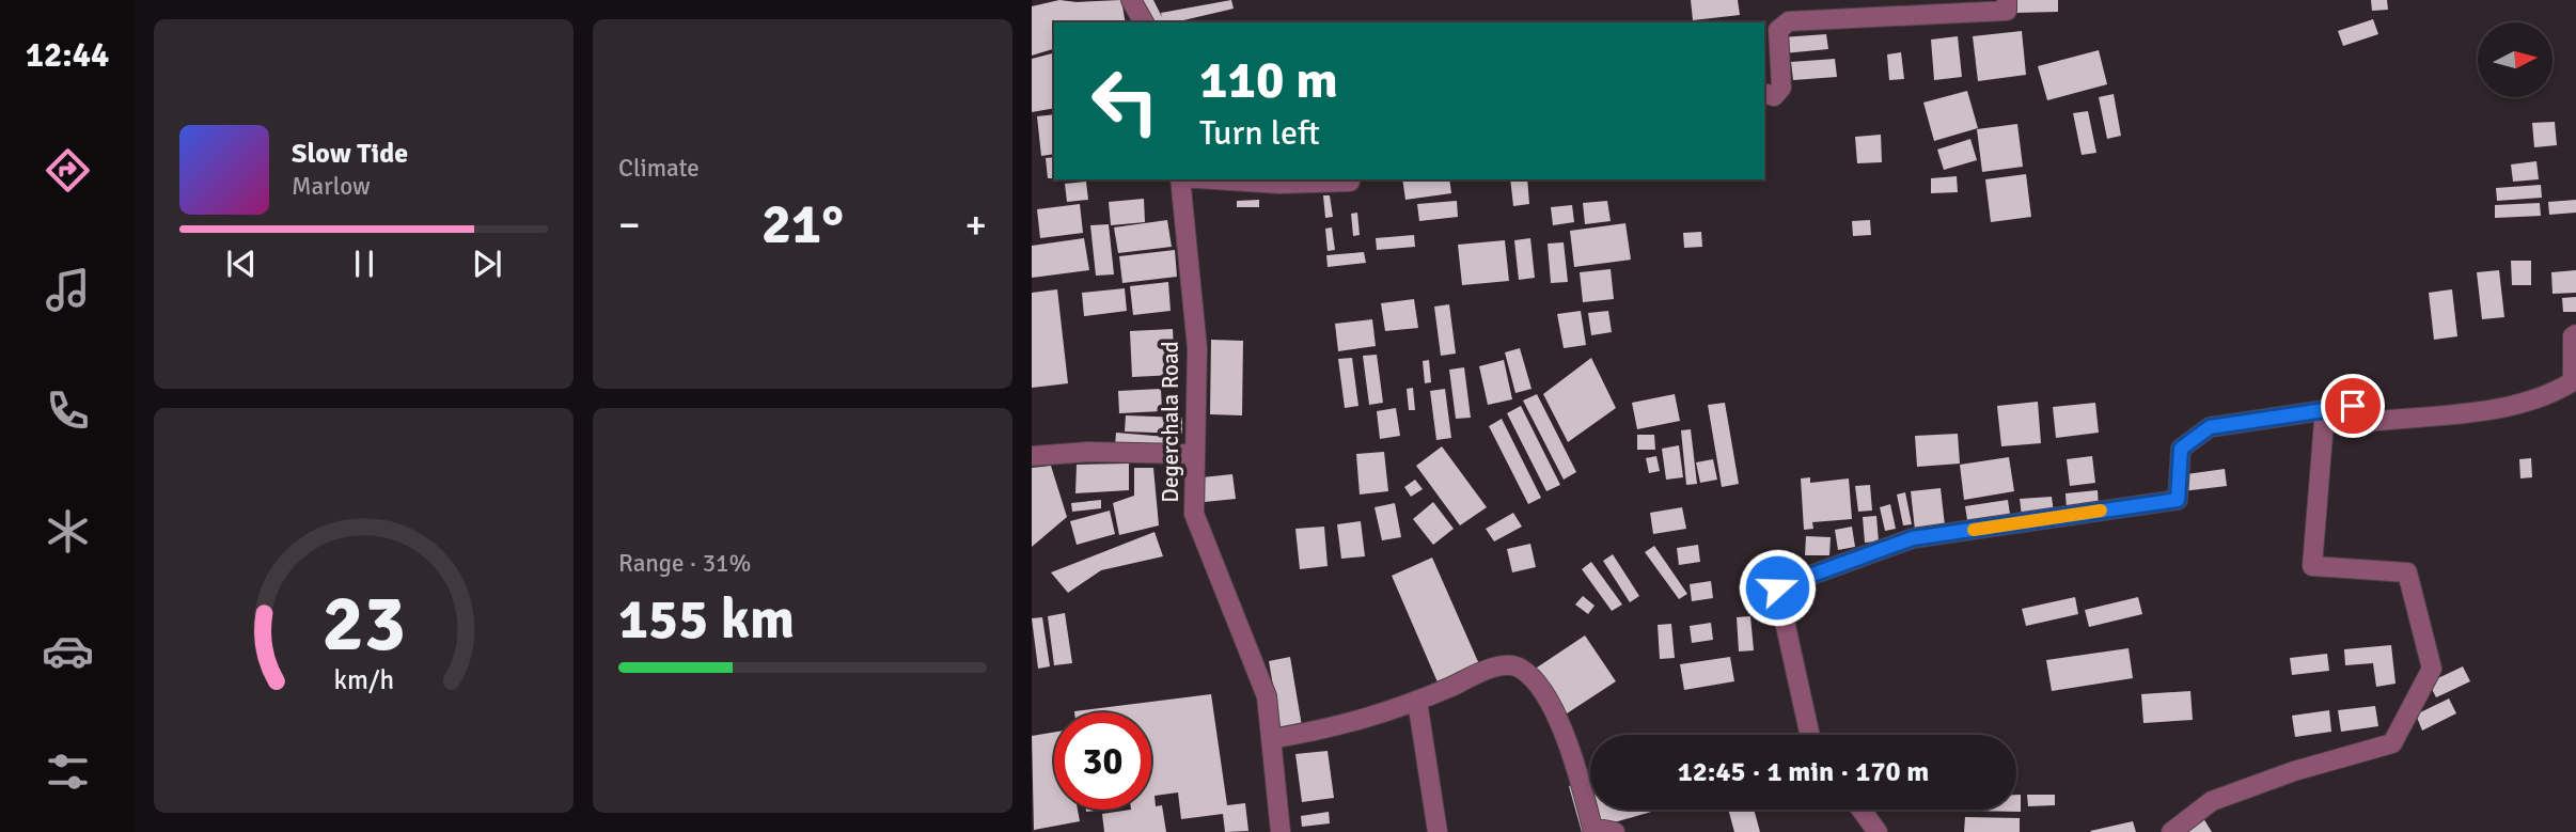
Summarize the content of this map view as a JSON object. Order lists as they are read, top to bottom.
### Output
{
  "streets": {
    "street": ["Degerchala Road"]
  },
  "north": "right",
  "page": {
    "tabs": "12:44",
    "tile": [
      "Climate",
      ["Range · 31%", "155 km"]
    ],
    "turn": ["110 m", "Turn left"],
    "song": ["Slow Tide", "Marlow"],
    "heat": ["−", "21°", "+"],
    "limit": "30",
    "trip": "12:45 · 1 min · 170 m",
    "gauge": ["23", "km/h"]
  }
}
